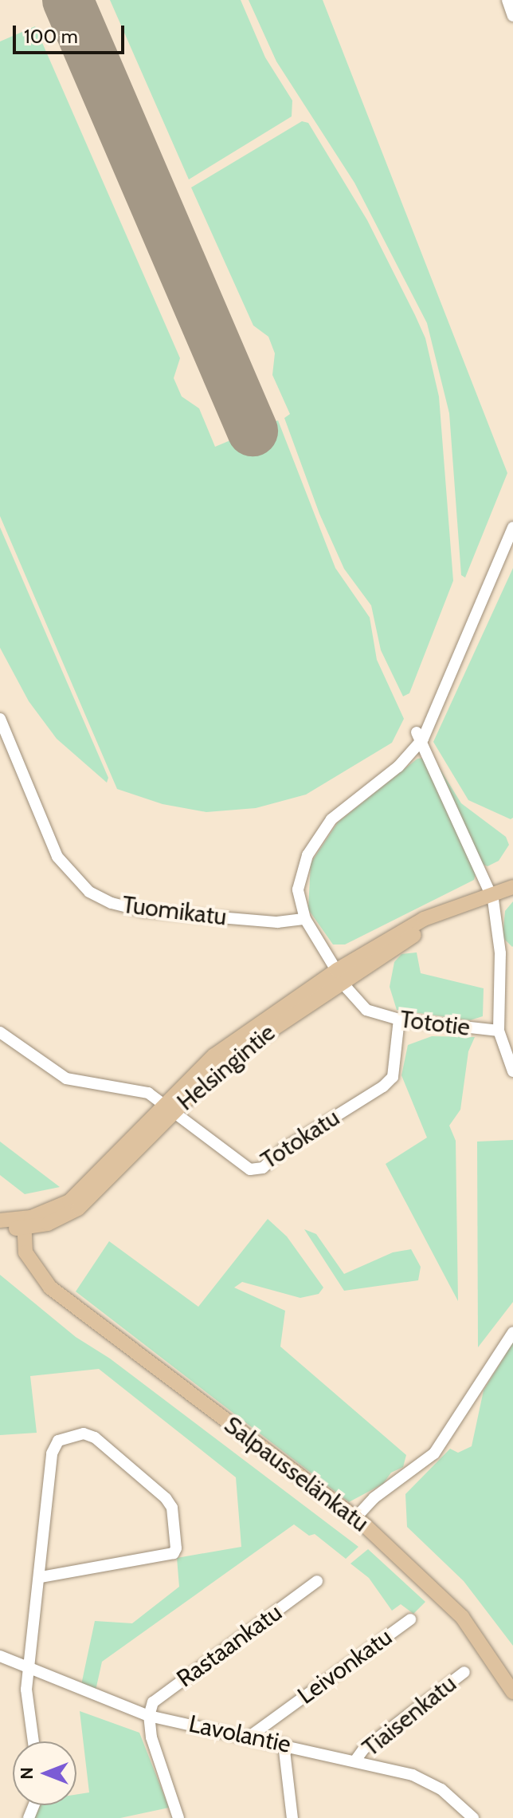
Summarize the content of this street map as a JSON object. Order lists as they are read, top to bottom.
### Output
{
  "streets": {
    "main road": ["Helsingintie", "Salpausselänkatu"],
    "street": [
      "Tuomikatu",
      "Tototie",
      "Totokatu",
      "Rastaankatu",
      "Leivonkatu",
      "Tiaisenkatu",
      "Lavolantie"
    ]
  },
  "crossings": [
    ["Tuomikatu", "Tototie"],
    ["Tototie", "Helsingintie"],
    ["Tototie", "Totokatu"],
    ["Helsingintie", "Totokatu"],
    ["Helsingintie", "Salpausselänkatu"],
    ["Rastaankatu", "Lavolantie"],
    ["Leivonkatu", "Lavolantie"],
    ["Tiaisenkatu", "Lavolantie"]
  ],
  "scale_bar": "100 m",
  "north": "left"
}
